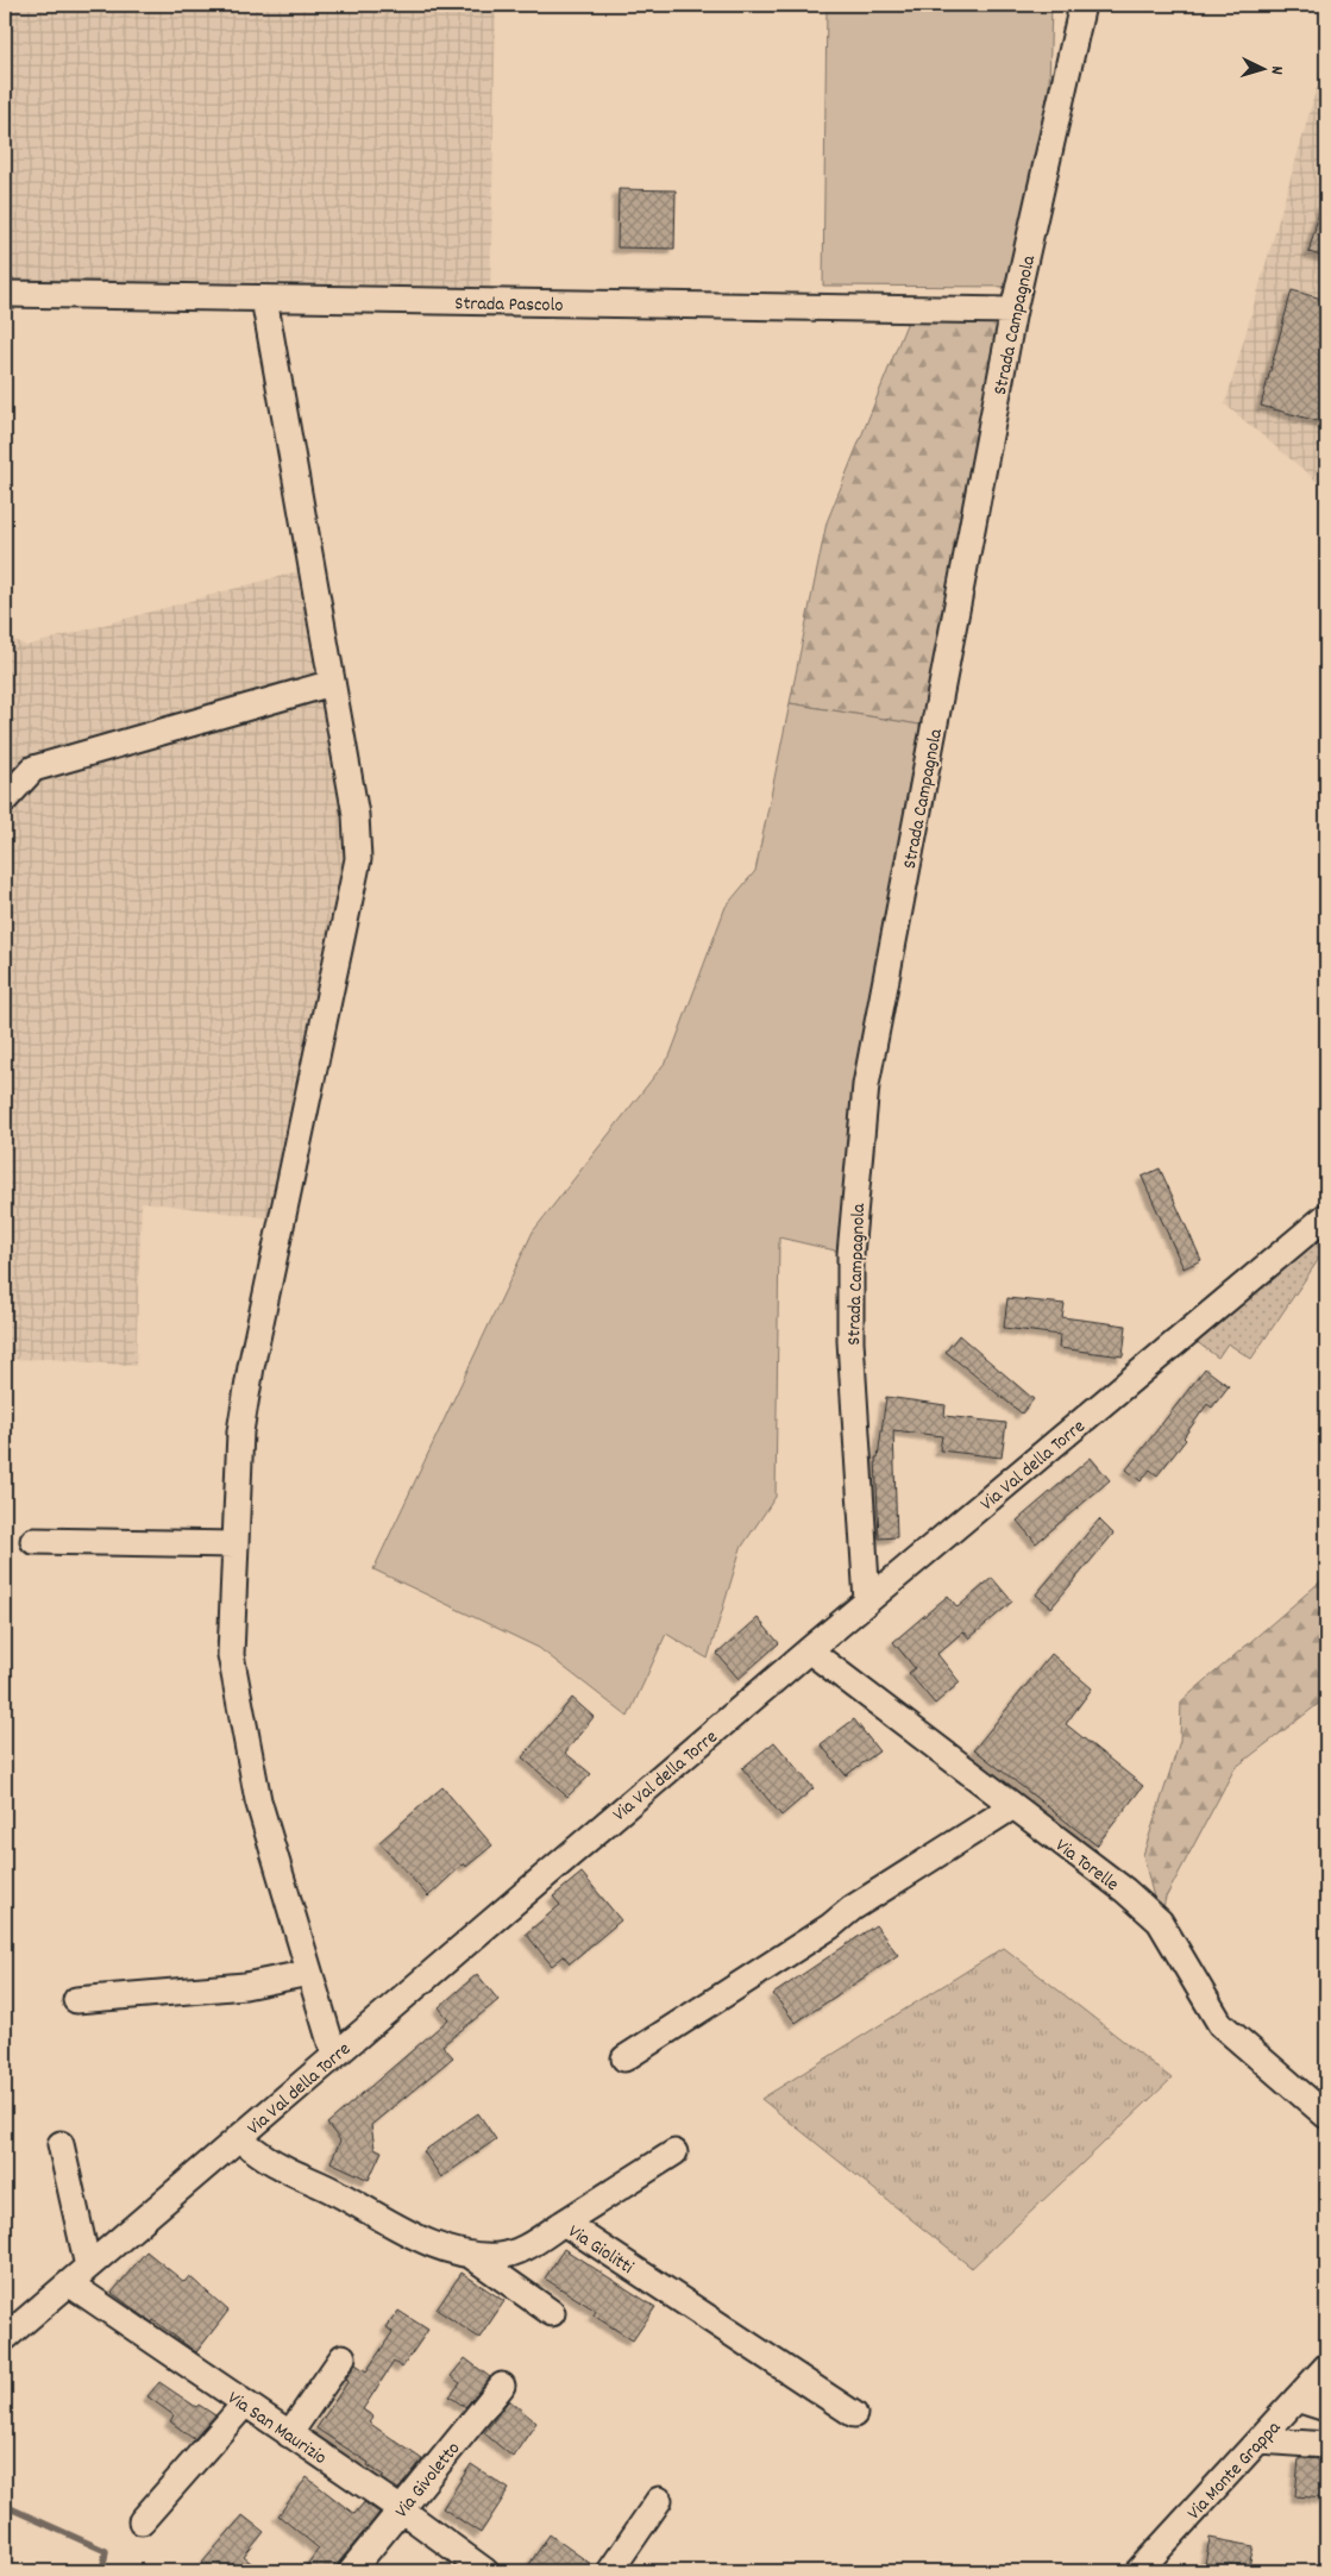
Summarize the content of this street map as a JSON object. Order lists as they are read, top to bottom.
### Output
{
  "streets": {
    "street": [
      "Strada Pascolo",
      "Strada Campagnola",
      "Via Val della Torre",
      "Via Torelle",
      "Via Giolitti",
      "Via San Maurizio",
      "Via Monte Grappa",
      "Via Givoletto"
    ]
  },
  "crossings": [
    ["Strada Pascolo", "Strada Campagnola"],
    ["Strada Campagnola", "Via Val della Torre"],
    ["Via Val della Torre", "Via Torelle"],
    ["Via Val della Torre", "Via Giolitti"],
    ["Via Val della Torre", "Via San Maurizio"],
    ["Via San Maurizio", "Via Givoletto"]
  ],
  "north": "right"
}
